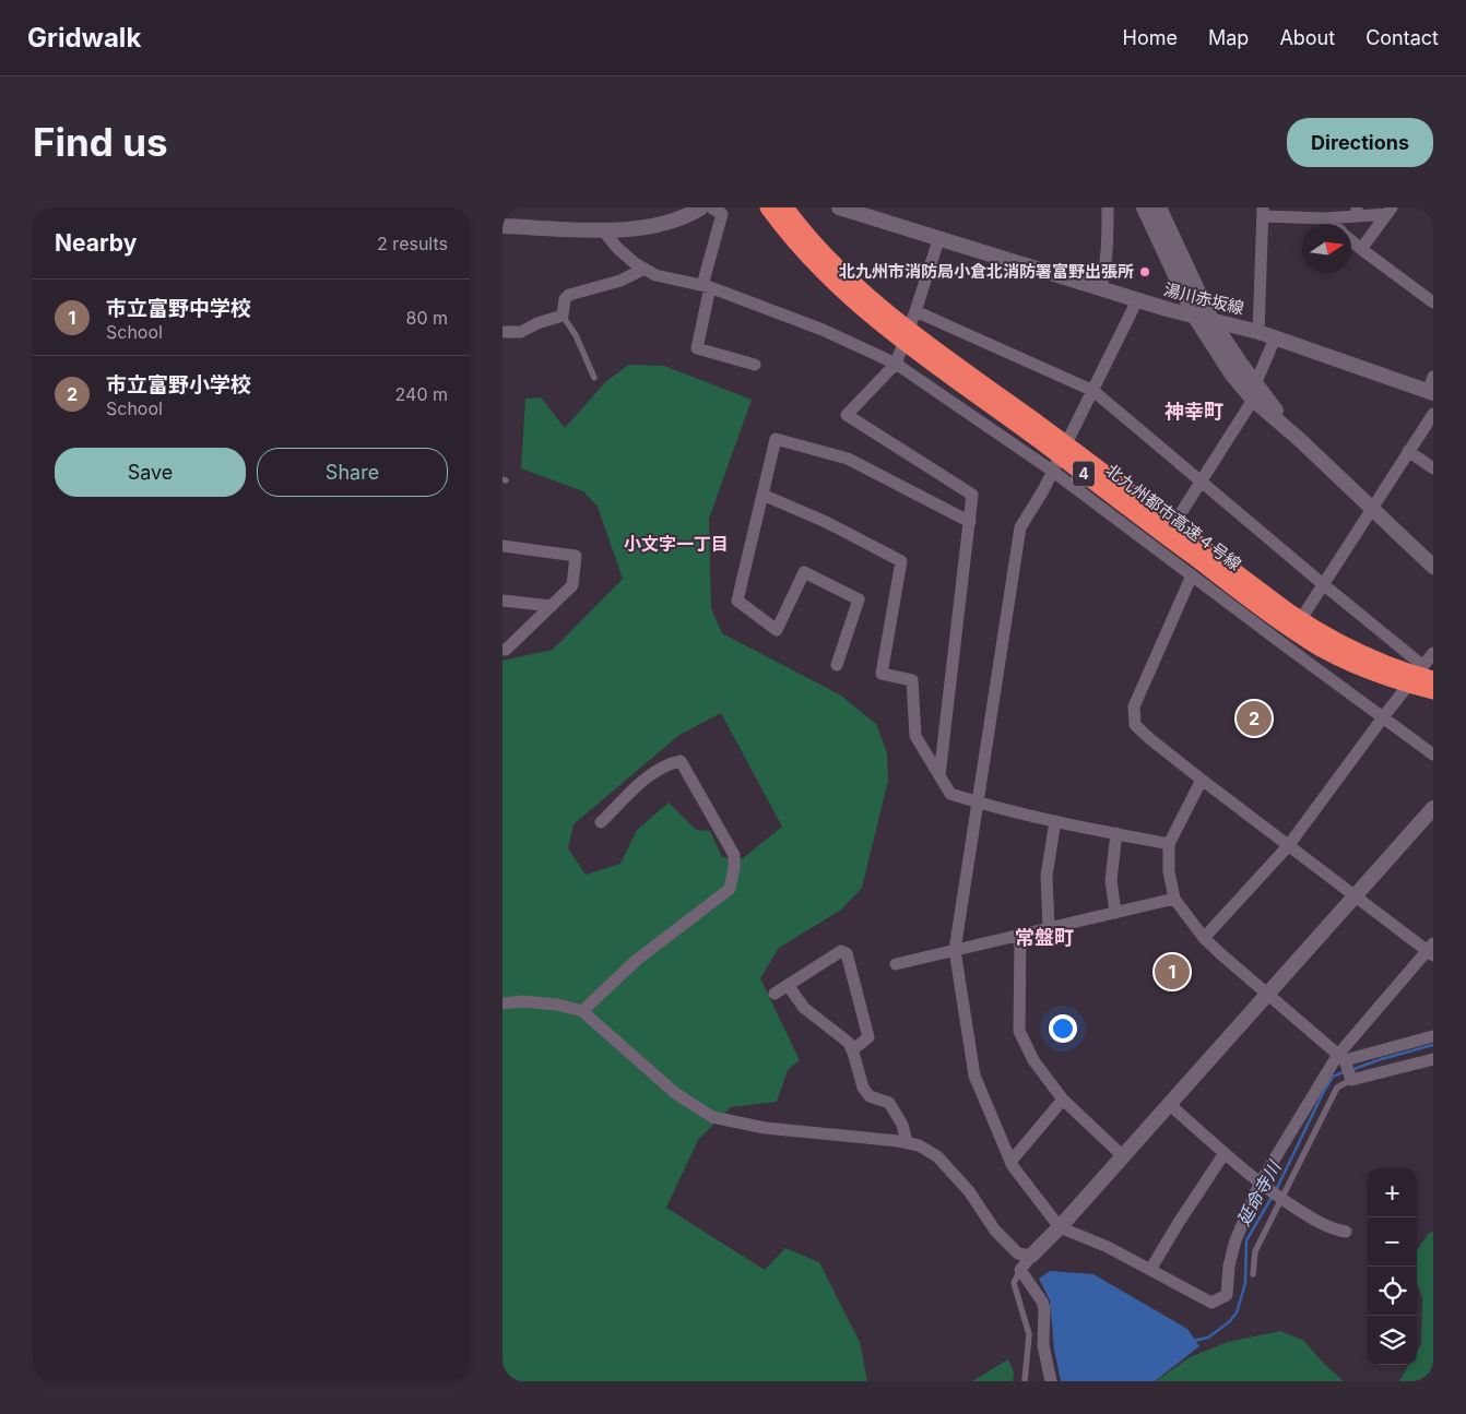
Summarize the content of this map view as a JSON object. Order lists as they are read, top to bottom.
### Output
{
  "streets": {
    "highway": ["4", "北九州都市高速４号線"],
    "street": ["湯川赤坂線"]
  },
  "districts": ["神幸町", "小文字一丁目", "常盤町"],
  "water": ["延命寺川"],
  "places": ["北九州市消防局小倉北消防署富野出張所"],
  "north": "right",
  "page": {
    "header": "Gridwalk",
    "nav": [
      "Home",
      "Map",
      "About",
      "Contact"
    ],
    "buttons": [
      "Directions",
      ["Save", "Share"]
    ],
    "title": "Find us",
    "heading": ["Nearby", "2 results"],
    "list": [
      {
        "mark": "1",
        "name": "市立富野中学校",
        "note": "School",
        "value": "80 m"
      },
      {
        "mark": "2",
        "name": "市立富野小学校",
        "note": "School",
        "value": "240 m"
      }
    ],
    "pins": ["2", "1"],
    "map_buttons": ["+", "−"]
  }
}
